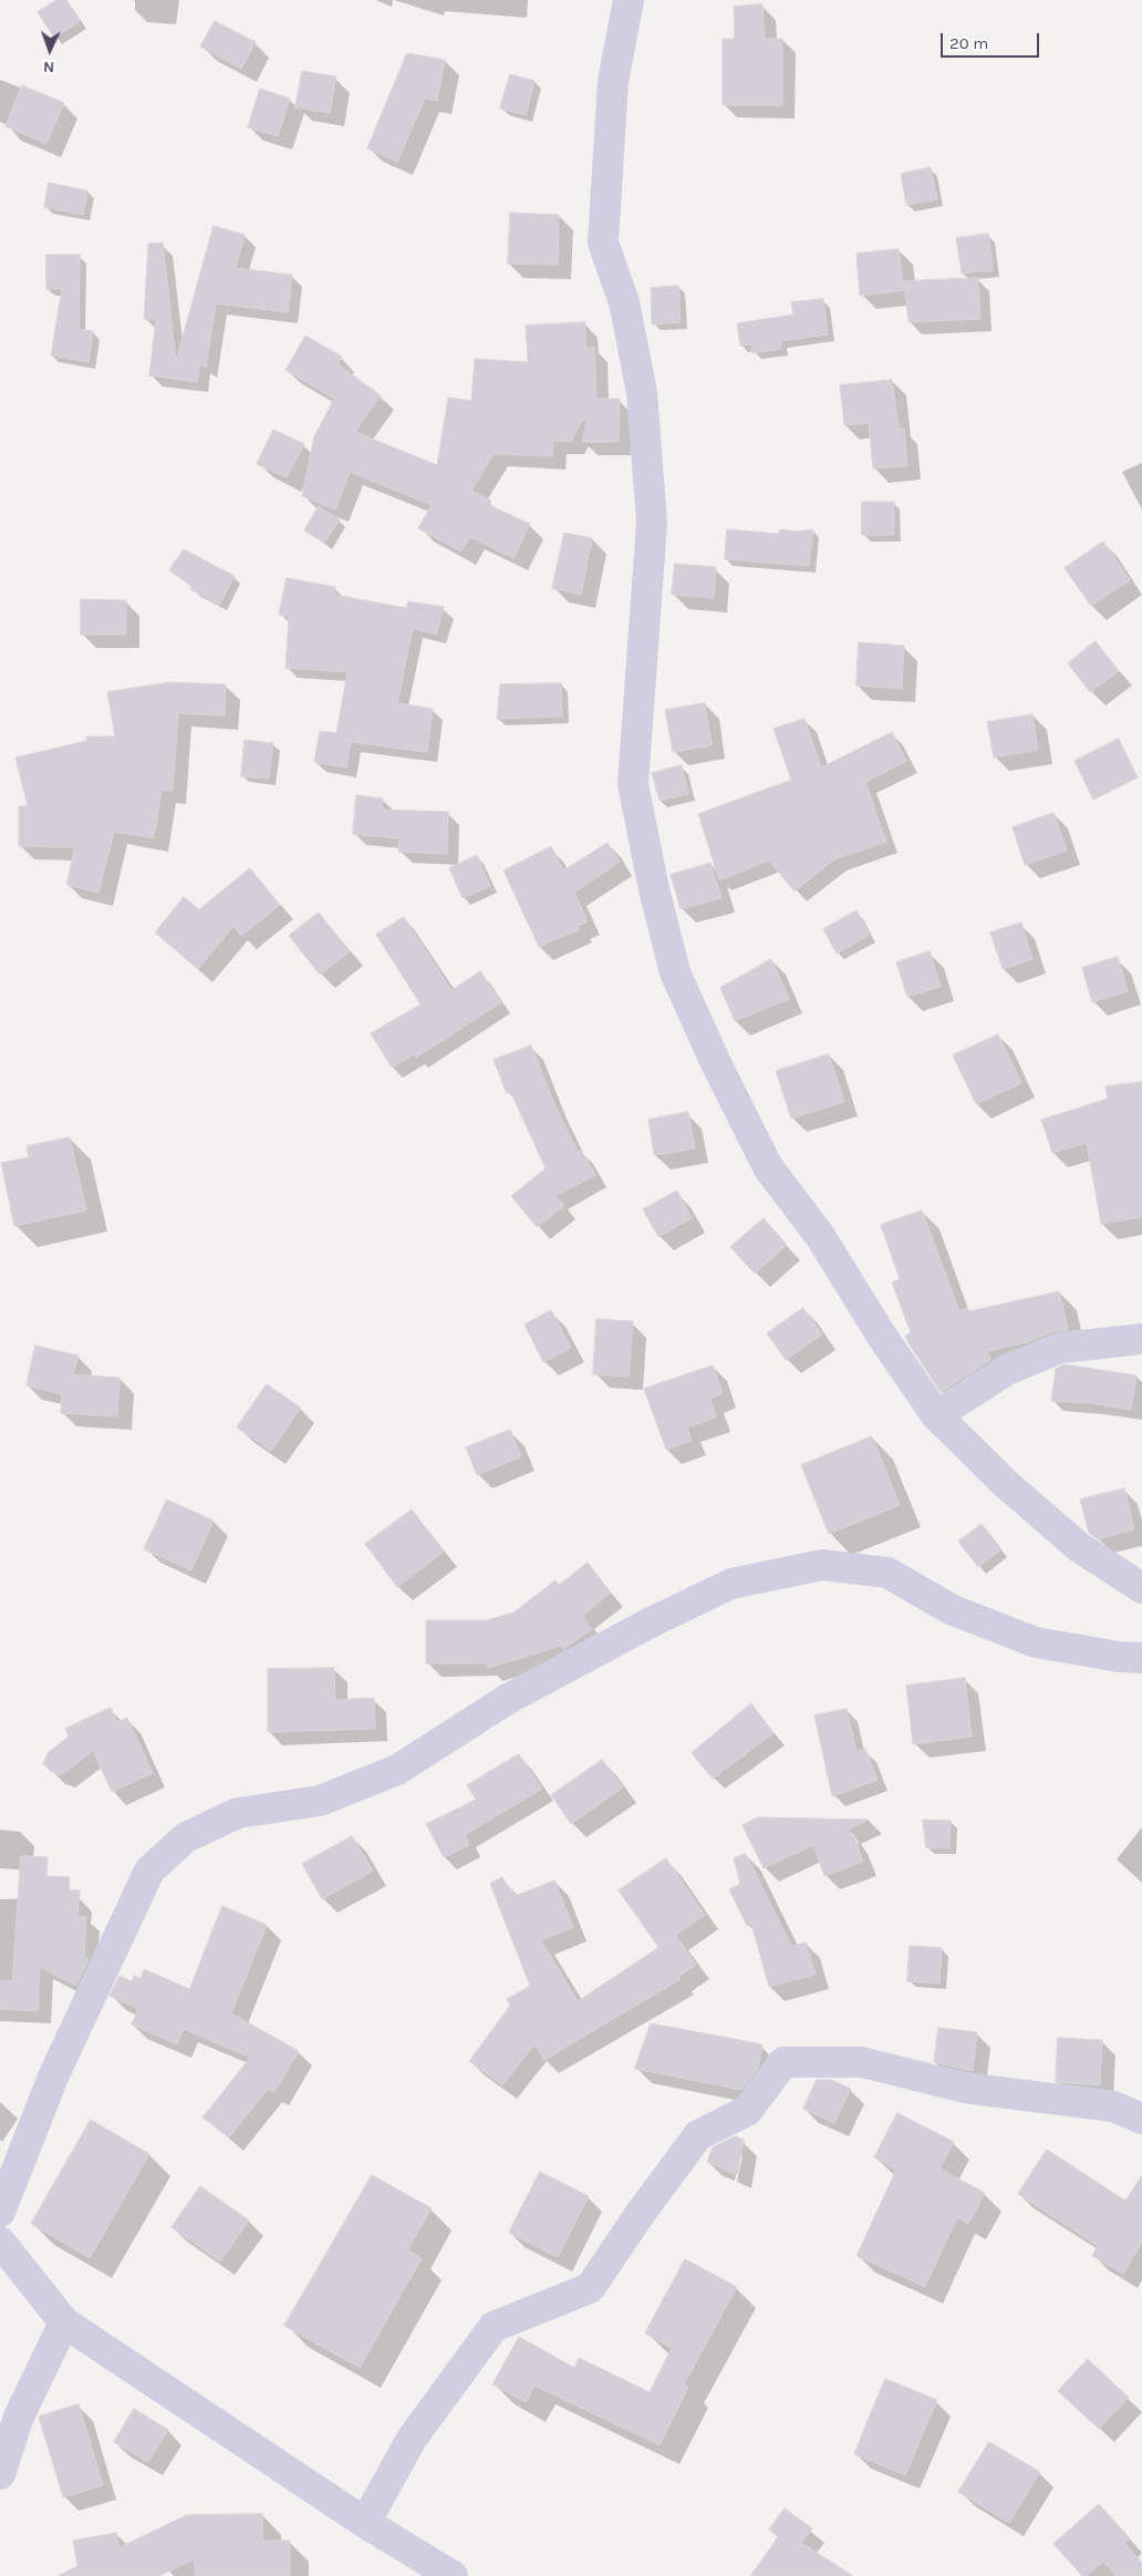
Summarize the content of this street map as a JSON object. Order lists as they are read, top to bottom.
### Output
{
  "scale_bar": "20 m",
  "north": "bottom"
}
